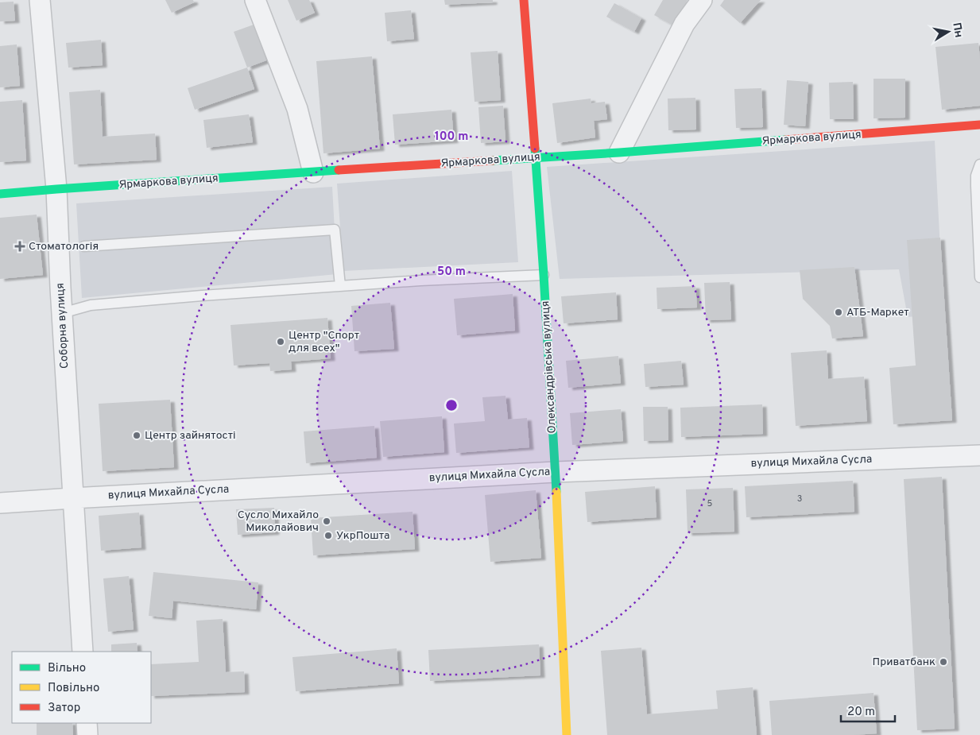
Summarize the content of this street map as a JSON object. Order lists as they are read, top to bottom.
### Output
{
  "streets": {
    "street": [
      "Ярмаркова вулиця",
      "Соборна вулиця",
      "Олександрівська вулиця",
      "вулиця Михайла Сусла"
    ]
  },
  "crossings": [
    ["Ярмаркова вулиця", "Соборна вулиця"],
    ["Ярмаркова вулиця", "Олександрівська вулиця"],
    ["Соборна вулиця", "вулиця Михайла Сусла"],
    ["Олександрівська вулиця", "вулиця Михайла Сусла"]
  ],
  "places": {
    "health": ["Стоматологія"],
    "other": [
      "АТБ-Маркет",
      "Центр \"Спорт для всех\"",
      "Центр зайнятості",
      "Сусло Михайло Миколайович",
      "УкрПошта",
      "Приватбанк"
    ]
  },
  "house_numbers": ["3", "5"],
  "legend": ["Вільно", "Повільно", "Затор"],
  "scale_bar": "20 m",
  "north": "right",
  "rings": ["100 m", "50 m"]
}
